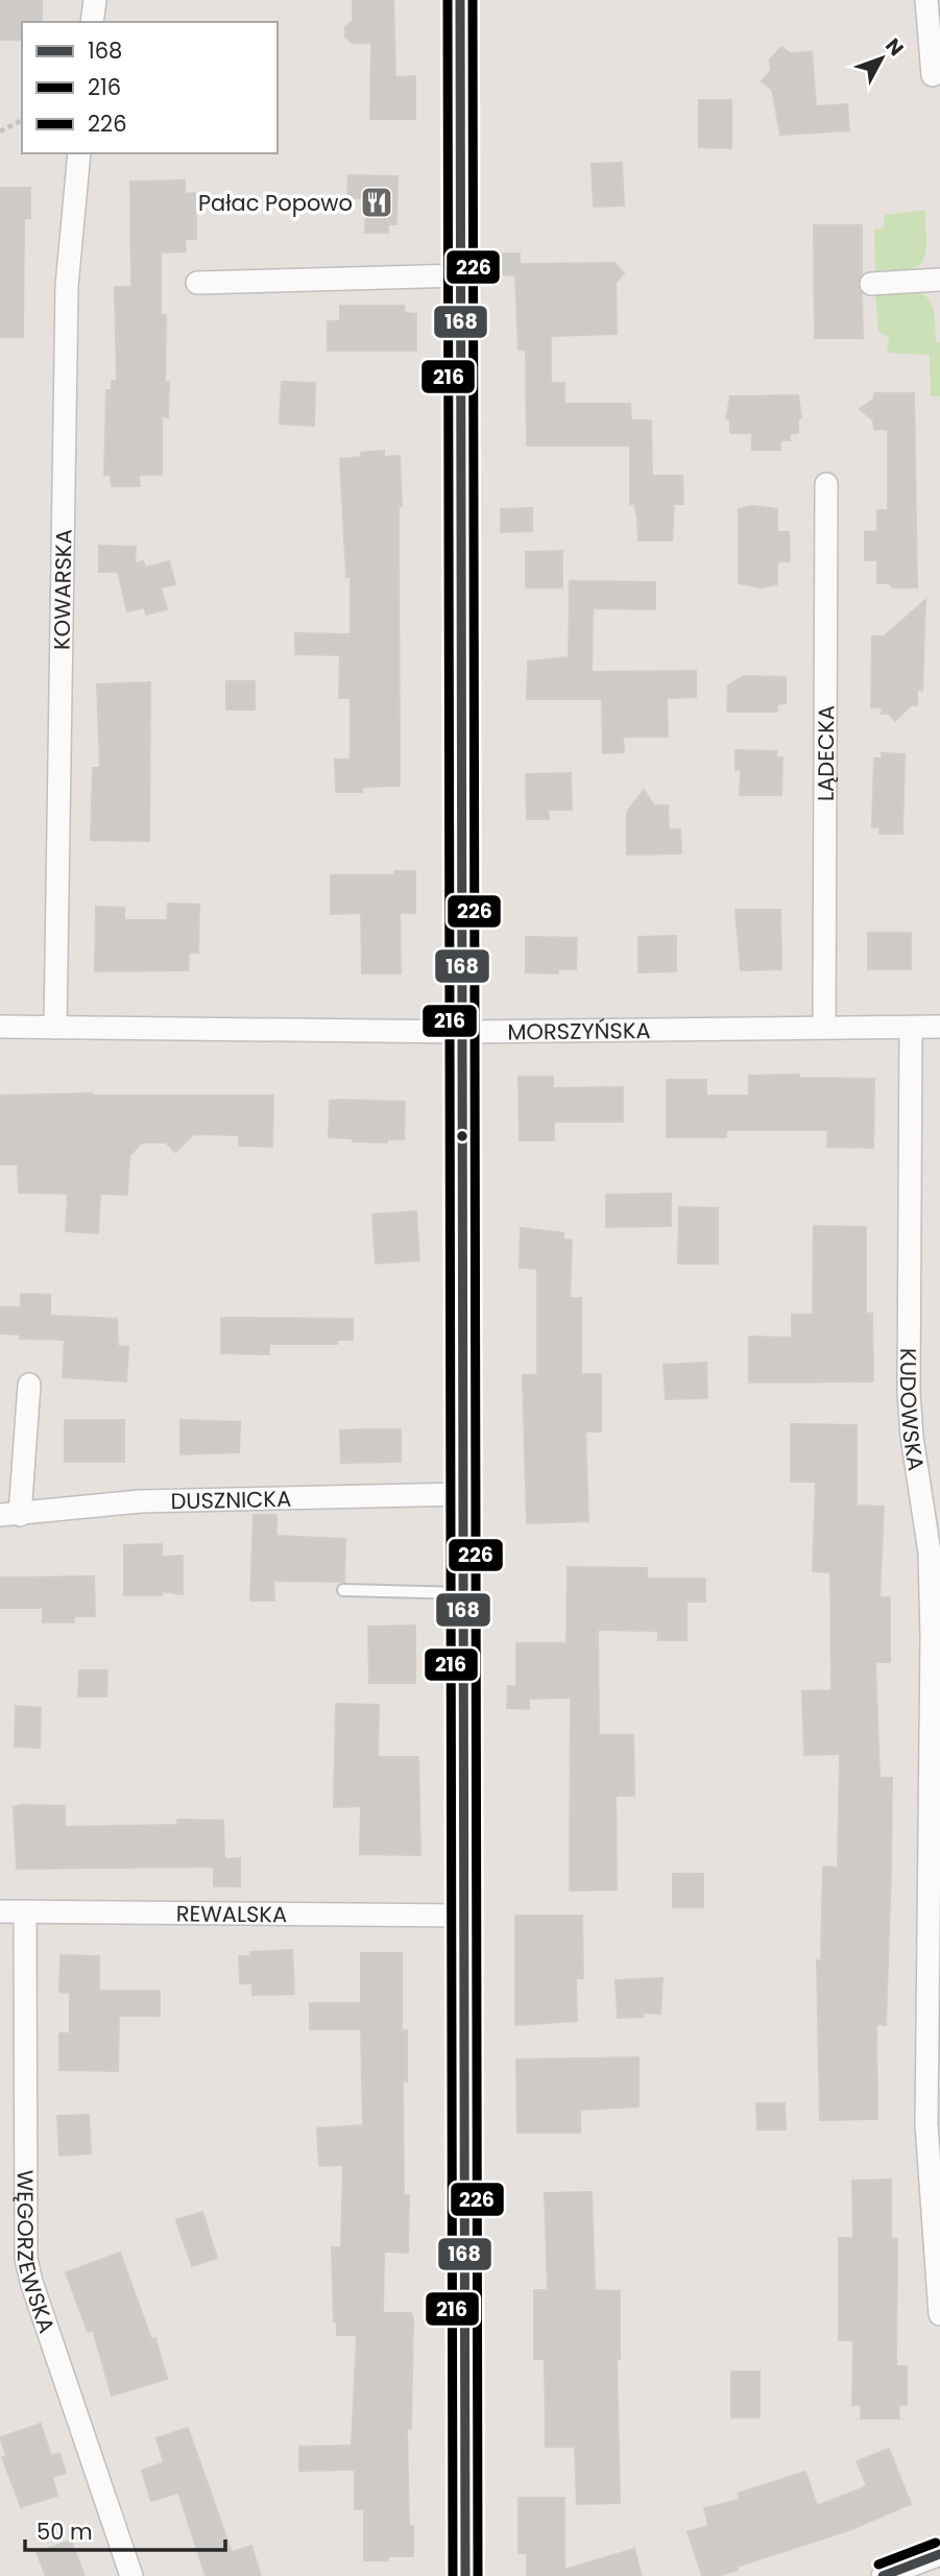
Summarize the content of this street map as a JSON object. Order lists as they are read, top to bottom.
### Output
{
  "streets": {
    "street": [
      "KOWARSKA",
      "LĄDECKA",
      "MORSZYŃSKA",
      "KUDOWSKA",
      "DUSZNICKA",
      "REWALSKA",
      "WĘGORZEWSKA"
    ]
  },
  "crossings": [
    ["KOWARSKA", "MORSZYŃSKA"],
    ["LĄDECKA", "MORSZYŃSKA"],
    ["MORSZYŃSKA", "KUDOWSKA"],
    ["REWALSKA", "WĘGORZEWSKA"]
  ],
  "places": {
    "restaurant": ["Pałac Popowo"]
  },
  "lines": ["transit line 168", "transit line 216", "transit line 226"],
  "legend": ["168", "216", "226"],
  "scale_bar": "50 m",
  "north": "top right"
}
